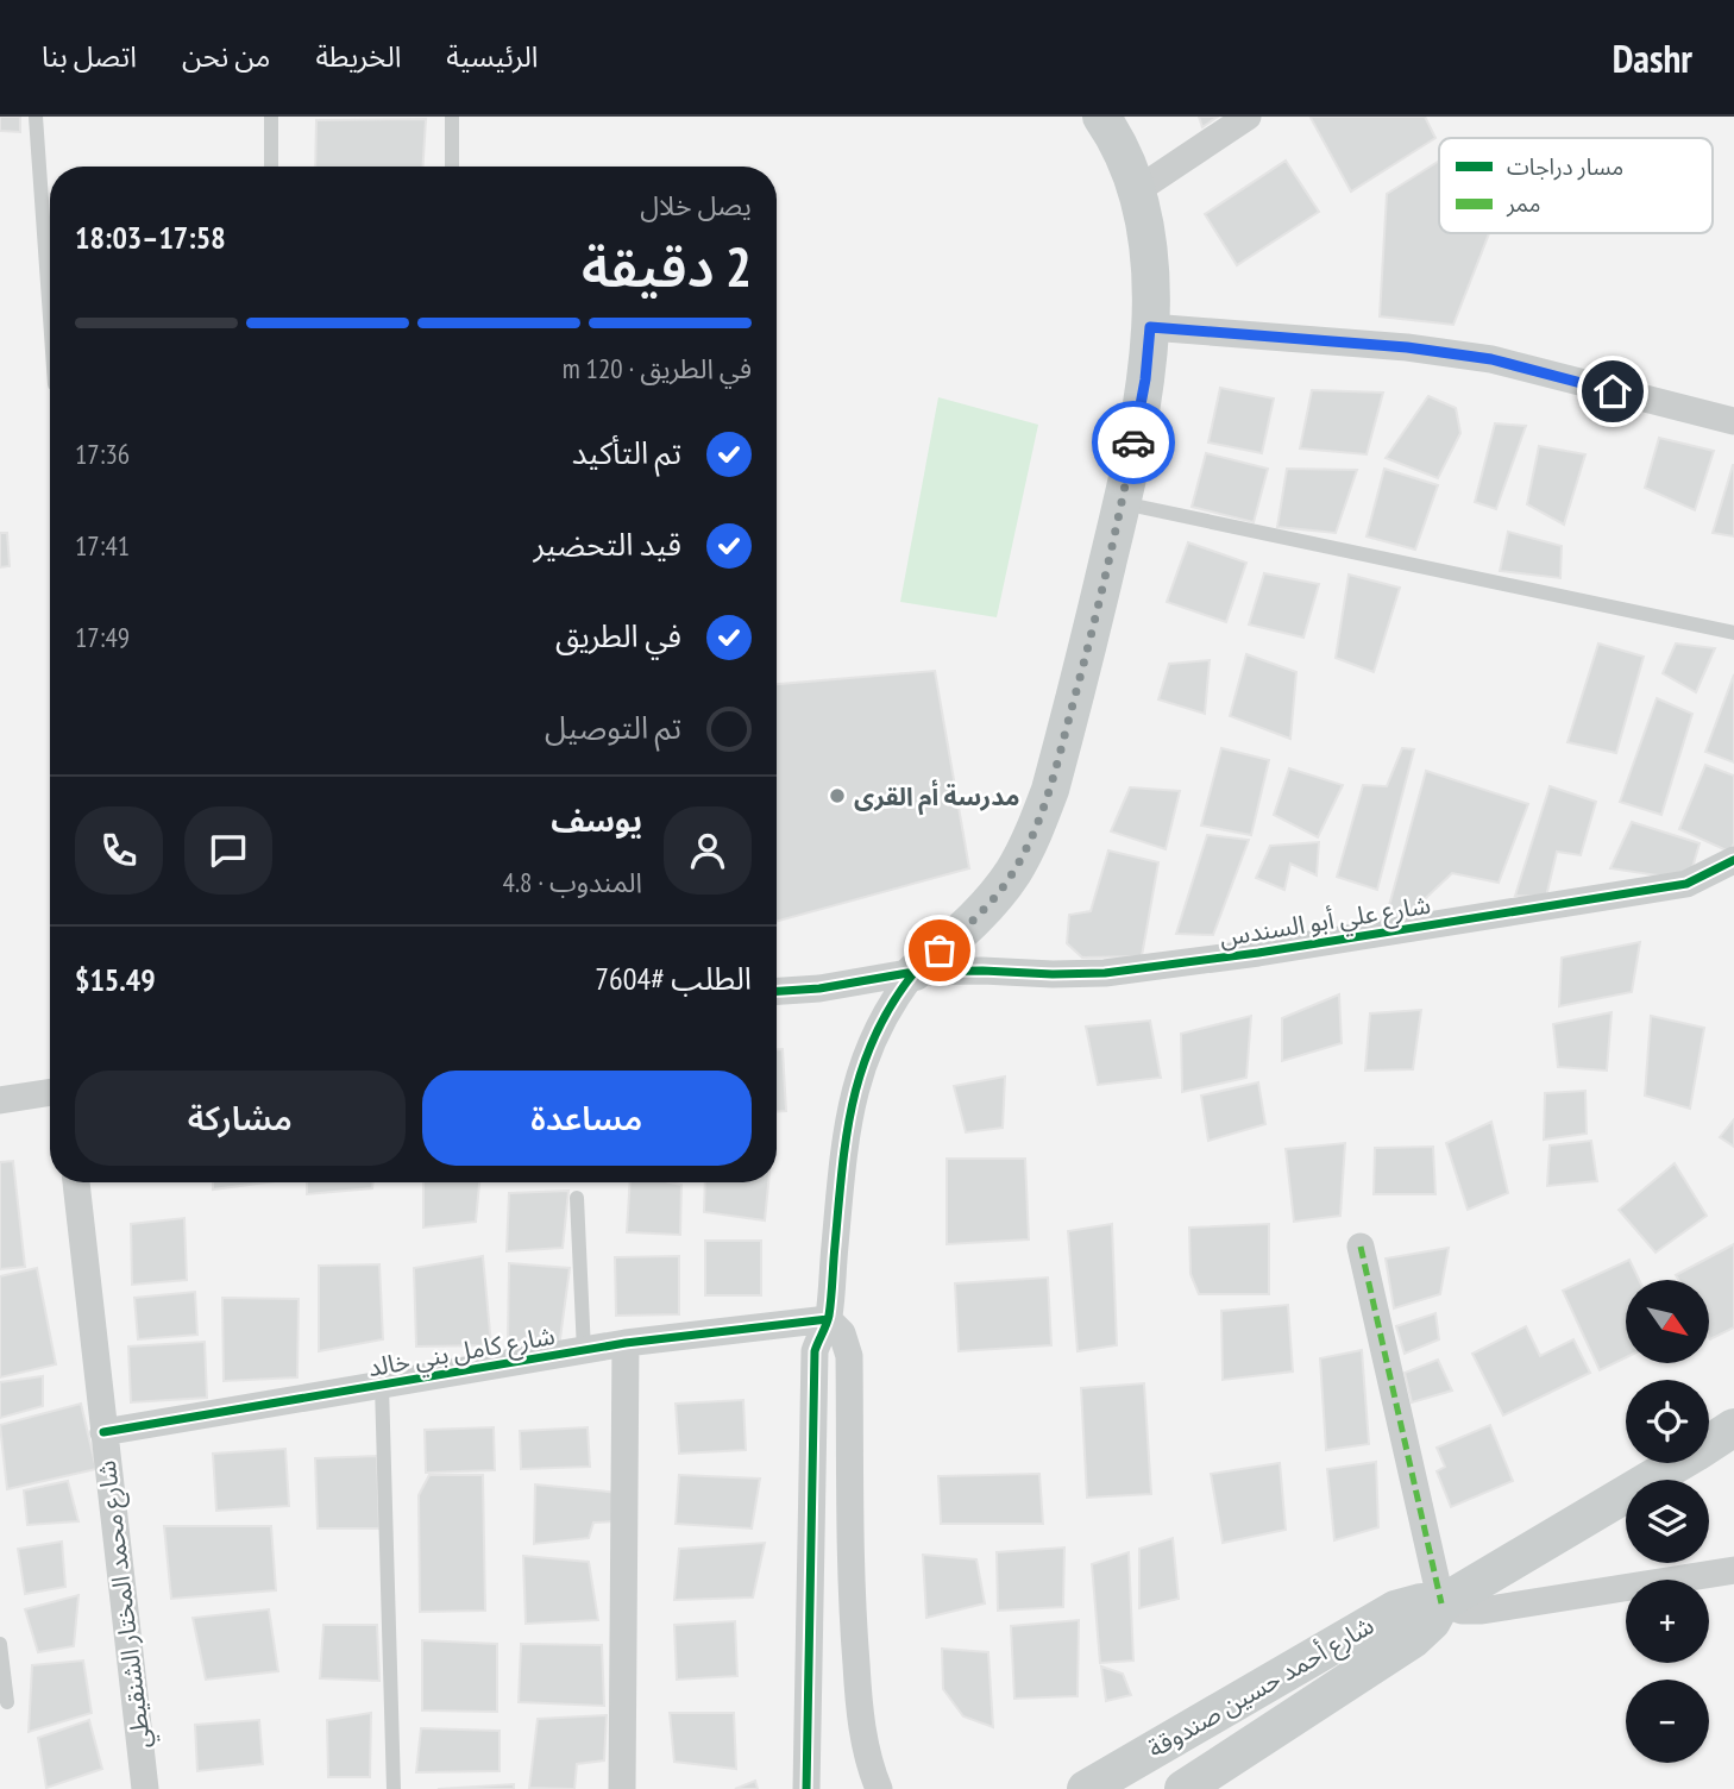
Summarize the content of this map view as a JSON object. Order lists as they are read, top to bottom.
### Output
{
  "streets": {
    "main road": ["شارع أحمد حسين صندوقة"],
    "street": ["شارع علي أبو السندس", "شارع كامل بني خالد", "شارع محمد المختار الشنقيطي"]
  },
  "crossings": [
    ["شارع كامل بني خالد", "شارع محمد المختار الشنقيطي"]
  ],
  "places": ["مدرسة أم القرى"],
  "legend": ["مسار دراجات", "ممر"],
  "north": "bottom right",
  "page": {
    "header": "Dashr",
    "nav": [
      "الرئيسية",
      "الخريطة",
      "من نحن",
      "اتصل بنا"
    ],
    "heading": ["2 دقيقة", "يصل خلال", "17:58–18:03"],
    "panel": [
      "يوسف",
      "المندوب · 4.8",
      "الطلب #7604",
      "$15.49"
    ],
    "bar": "في الطريق · 120 m",
    "list": [
      ["تم التأكيد", "17:36"],
      ["قيد التحضير", "17:41"],
      ["في الطريق", "17:49"],
      "تم التوصيل"
    ],
    "buttons": ["مساعدة", "مشاركة"],
    "map_buttons": ["+", "−"]
  }
}
